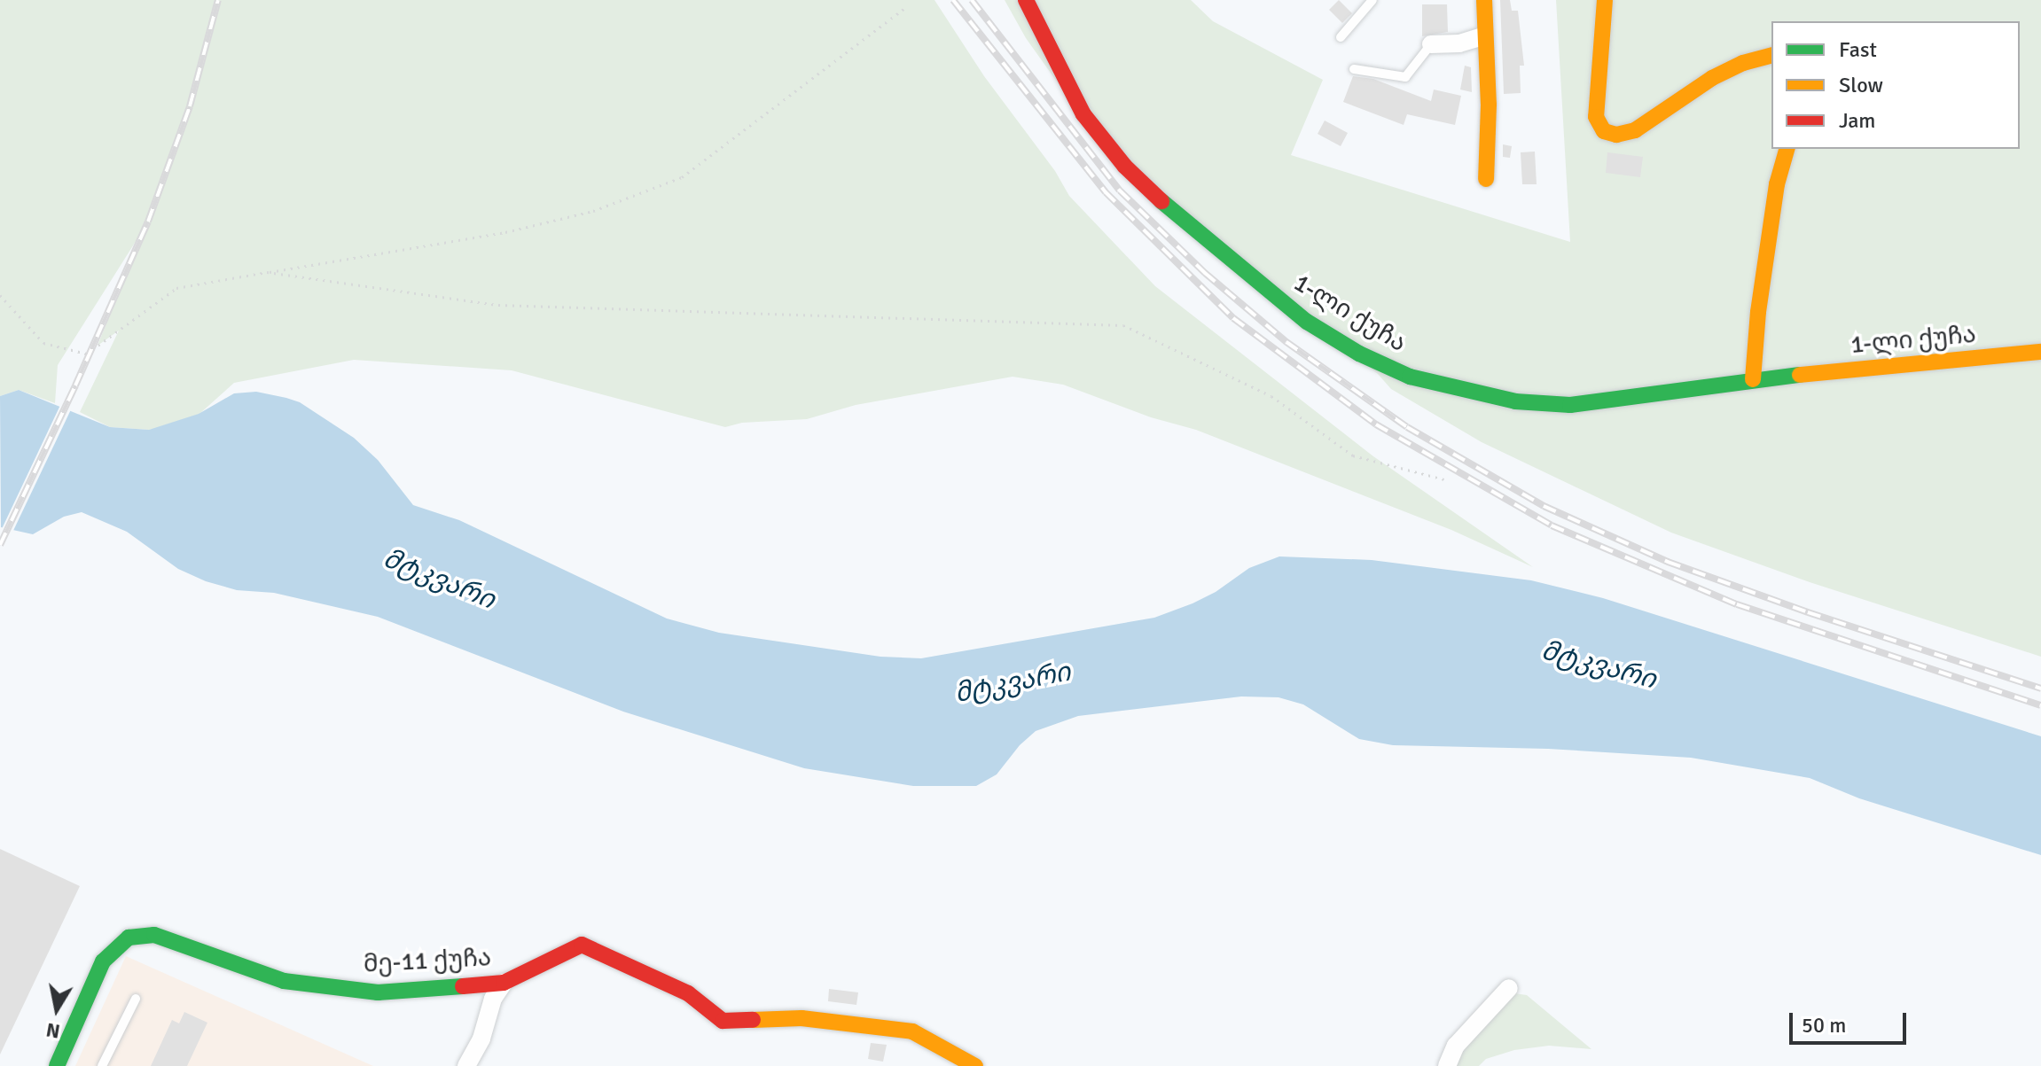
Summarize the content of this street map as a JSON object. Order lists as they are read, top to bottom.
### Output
{
  "streets": {
    "street": ["1-ლი ქუჩა", "მე-11 ქუჩა"]
  },
  "water": ["მტკვარი"],
  "legend": ["Fast", "Slow", "Jam"],
  "scale_bar": "50 m",
  "north": "bottom"
}
